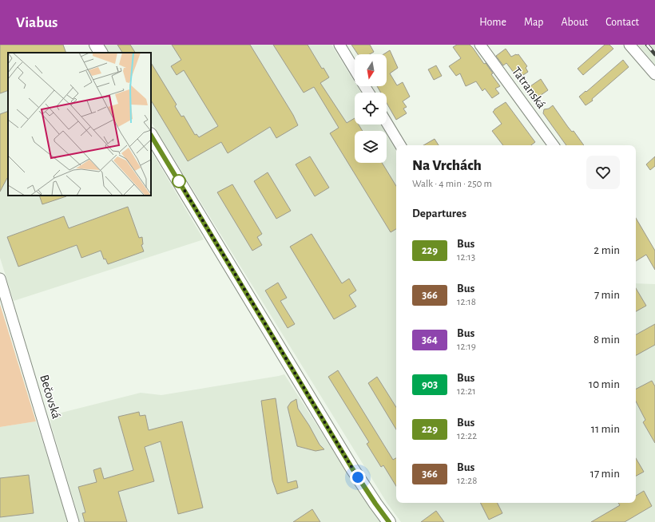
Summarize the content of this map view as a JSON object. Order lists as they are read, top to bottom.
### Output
{
  "streets": {
    "street": ["Tatranská", "Bečovská"]
  },
  "lines": ["bus line 229"],
  "north": "bottom",
  "page": {
    "header": "Viabus",
    "nav": [
      "Home",
      "Map",
      "About",
      "Contact"
    ],
    "heading": [
      ["Na Vrchách", "Walk · 4 min · 250 m"],
      "Departures"
    ],
    "list": [
      {
        "mark": "229",
        "name": "Bus",
        "note": "12:13",
        "value": "2 min"
      },
      {
        "mark": "366",
        "name": "Bus",
        "note": "12:18",
        "value": "7 min"
      },
      {
        "mark": "364",
        "name": "Bus",
        "note": "12:19",
        "value": "8 min"
      },
      {
        "mark": "903",
        "name": "Bus",
        "note": "12:21",
        "value": "10 min"
      },
      {
        "mark": "229",
        "name": "Bus",
        "note": "12:22",
        "value": "11 min"
      },
      {
        "mark": "366",
        "name": "Bus",
        "note": "12:28",
        "value": "17 min"
      }
    ]
  }
}
